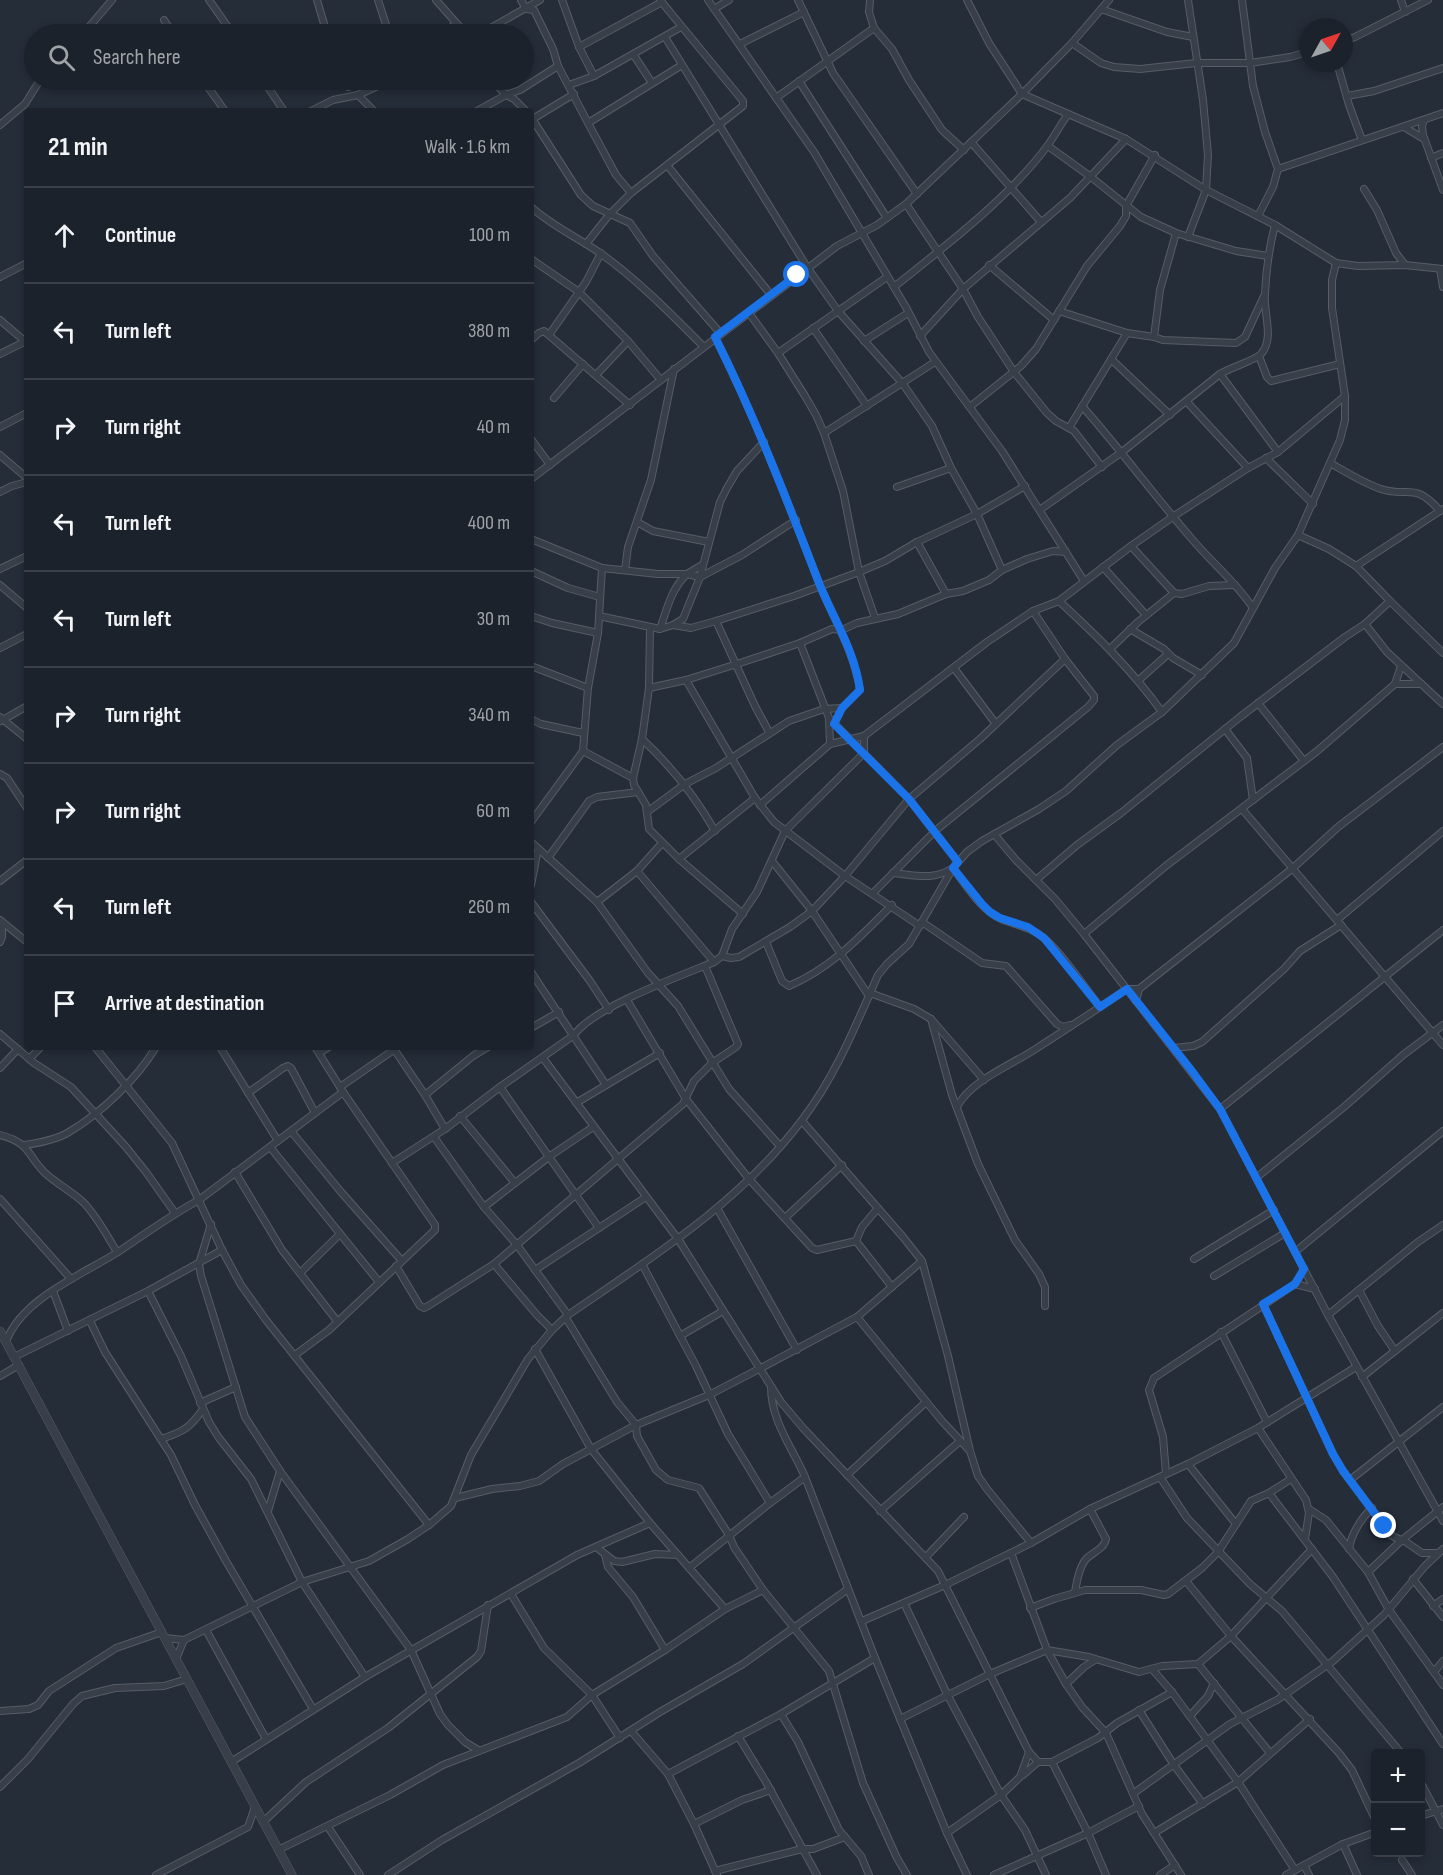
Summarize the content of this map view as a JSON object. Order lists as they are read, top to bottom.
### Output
{
  "north": "top right",
  "page": {
    "search": "Search here",
    "heading": ["21 min", "Walk · 1.6 km"],
    "list": [
      ["Continue", "100 m"],
      ["Turn left", "380 m"],
      ["Turn right", "40 m"],
      ["Turn left", "400 m"],
      ["Turn left", "30 m"],
      ["Turn right", "340 m"],
      ["Turn right", "60 m"],
      ["Turn left", "260 m"],
      "Arrive at destination"
    ],
    "map_buttons": ["+", "−"]
  }
}
